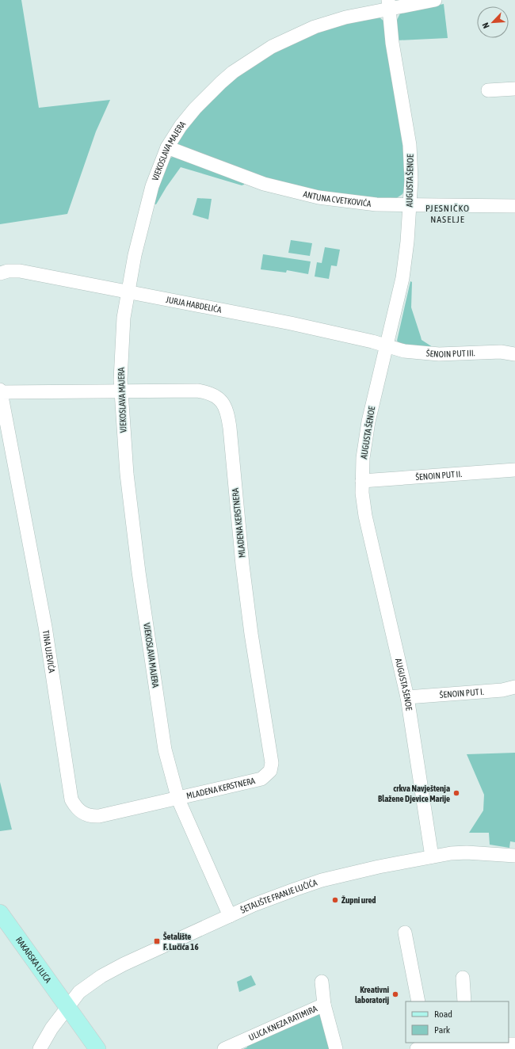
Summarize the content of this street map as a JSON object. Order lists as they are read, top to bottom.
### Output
{
  "streets": {
    "main road": ["RAKARSKA ULICA"],
    "street": [
      "VJEKOSLAVA MAJERA",
      "AUGUSTA ŠENOE",
      "ANTUNA CVETKOVIĆA",
      "JURJA HABDELIĆA",
      "ŠENOIN PUT III.",
      "ŠENOIN PUT II.",
      "MLADENA KERSTNERA",
      "TINA UJEVIĆA",
      "ŠENOIN PUT I.",
      "ŠETALIŠTE FRANJE LUČIĆA",
      "ULICA KNEZA RATIMIRA"
    ]
  },
  "crossings": [
    ["VJEKOSLAVA MAJERA", "AUGUSTA ŠENOE"],
    ["VJEKOSLAVA MAJERA", "ANTUNA CVETKOVIĆA"],
    ["VJEKOSLAVA MAJERA", "JURJA HABDELIĆA"],
    ["VJEKOSLAVA MAJERA", "MLADENA KERSTNERA"],
    ["VJEKOSLAVA MAJERA", "TINA UJEVIĆA"],
    ["VJEKOSLAVA MAJERA", "ŠETALIŠTE FRANJE LUČIĆA"],
    ["AUGUSTA ŠENOE", "ANTUNA CVETKOVIĆA"],
    ["AUGUSTA ŠENOE", "JURJA HABDELIĆA"],
    ["AUGUSTA ŠENOE", "ŠENOIN PUT III."],
    ["AUGUSTA ŠENOE", "ŠENOIN PUT II."],
    ["AUGUSTA ŠENOE", "ŠENOIN PUT I."],
    ["AUGUSTA ŠENOE", "ŠETALIŠTE FRANJE LUČIĆA"],
    ["JURJA HABDELIĆA", "ŠENOIN PUT III."],
    ["MLADENA KERSTNERA", "TINA UJEVIĆA"],
    ["ŠETALIŠTE FRANJE LUČIĆA", "RAKARSKA ULICA"]
  ],
  "districts": ["PJESNIČKO NASELJE"],
  "places": {
    "other": ["crkva Navještenja Blažene Djevice Marije", "Župni ured", "Kreativni laboratorij"],
    "transit": ["Šetalište F. Lučića 16"]
  },
  "legend": ["Road", "Park"],
  "north": "bottom left"
}
